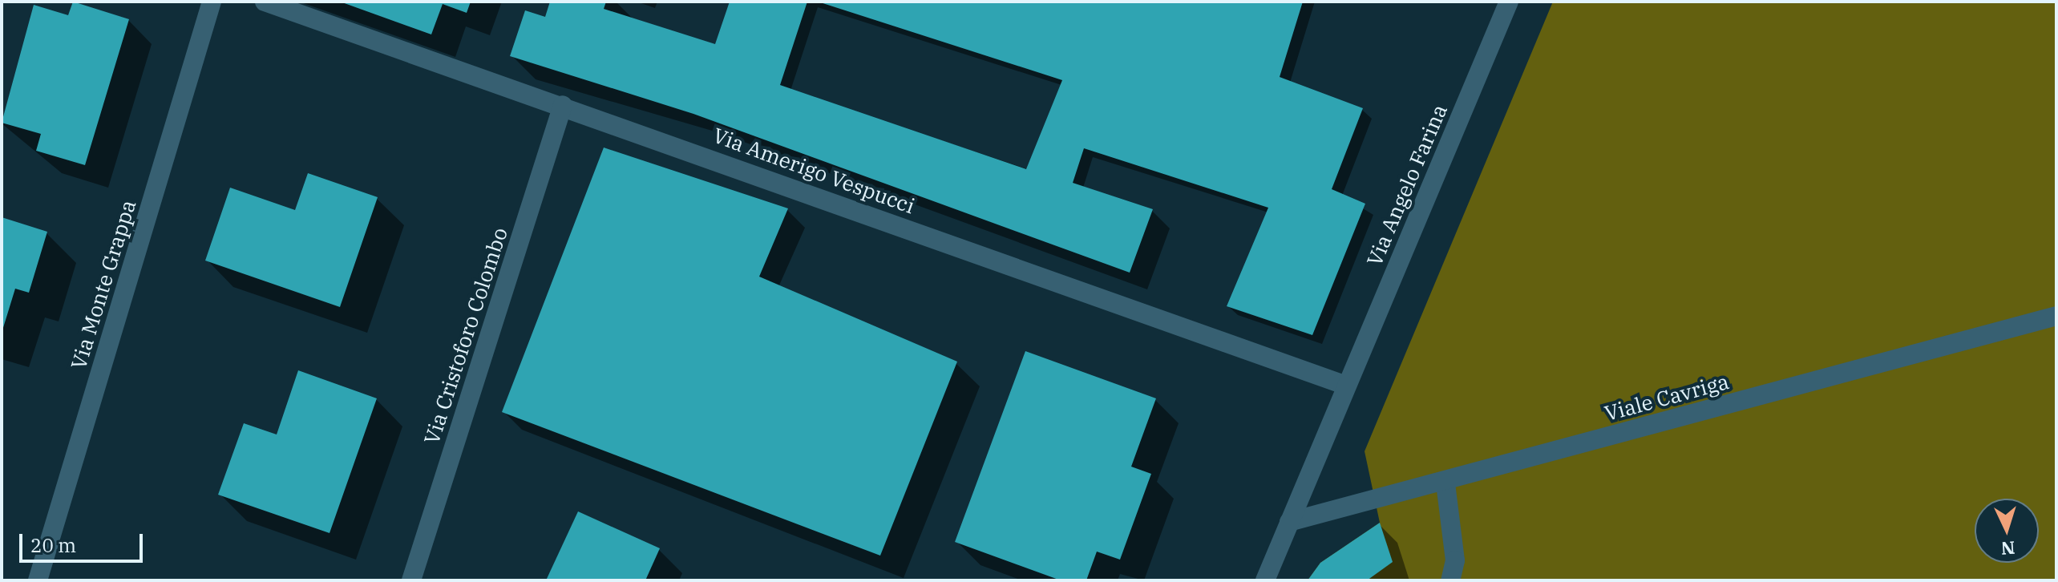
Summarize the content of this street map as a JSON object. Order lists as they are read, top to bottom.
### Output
{
  "streets": {
    "street": [
      "Via Amerigo Vespucci",
      "Via Angelo Farina",
      "Via Monte Grappa",
      "Via Cristoforo Colombo",
      "Viale Cavriga"
    ]
  },
  "crossings": [
    ["Via Amerigo Vespucci", "Via Angelo Farina"],
    ["Via Amerigo Vespucci", "Via Cristoforo Colombo"],
    ["Via Angelo Farina", "Viale Cavriga"]
  ],
  "scale_bar": "20 m",
  "north": "bottom"
}
